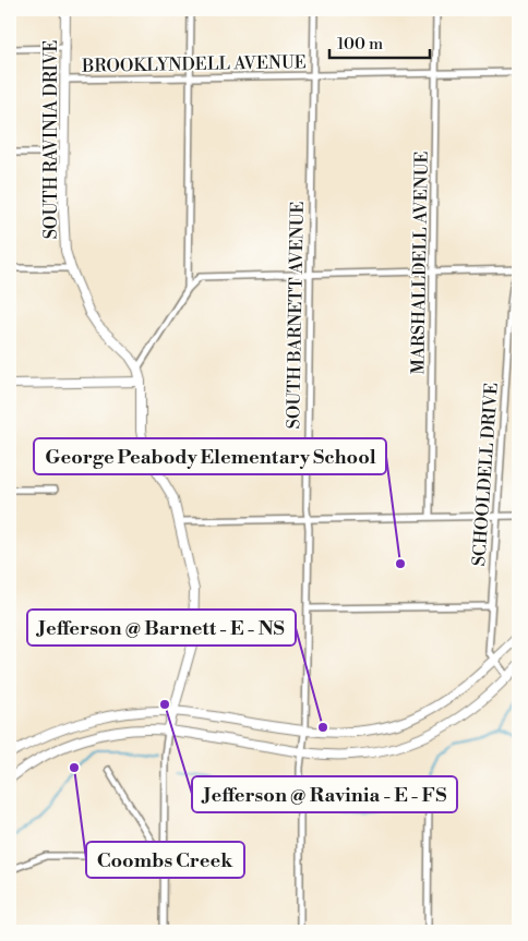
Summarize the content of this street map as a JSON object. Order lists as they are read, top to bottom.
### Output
{
  "streets": {
    "main road": ["SOUTH RAVINIA DRIVE"],
    "street": [
      "BROOKLYNDELL AVENUE",
      "MARSHALLDELL AVENUE",
      "SOUTH BARNETT AVENUE",
      "SCHOOLDELL DRIVE"
    ]
  },
  "crossings": [
    ["BROOKLYNDELL AVENUE", "SOUTH RAVINIA DRIVE"],
    ["BROOKLYNDELL AVENUE", "MARSHALLDELL AVENUE"],
    ["BROOKLYNDELL AVENUE", "SOUTH BARNETT AVENUE"]
  ],
  "places": [
    "George Peabody Elementary School",
    "Jefferson @ Ravinia - E - FS",
    "Jefferson @ Barnett - E - NS",
    "Coombs Creek"
  ],
  "scale_bar": "100 m"
}
